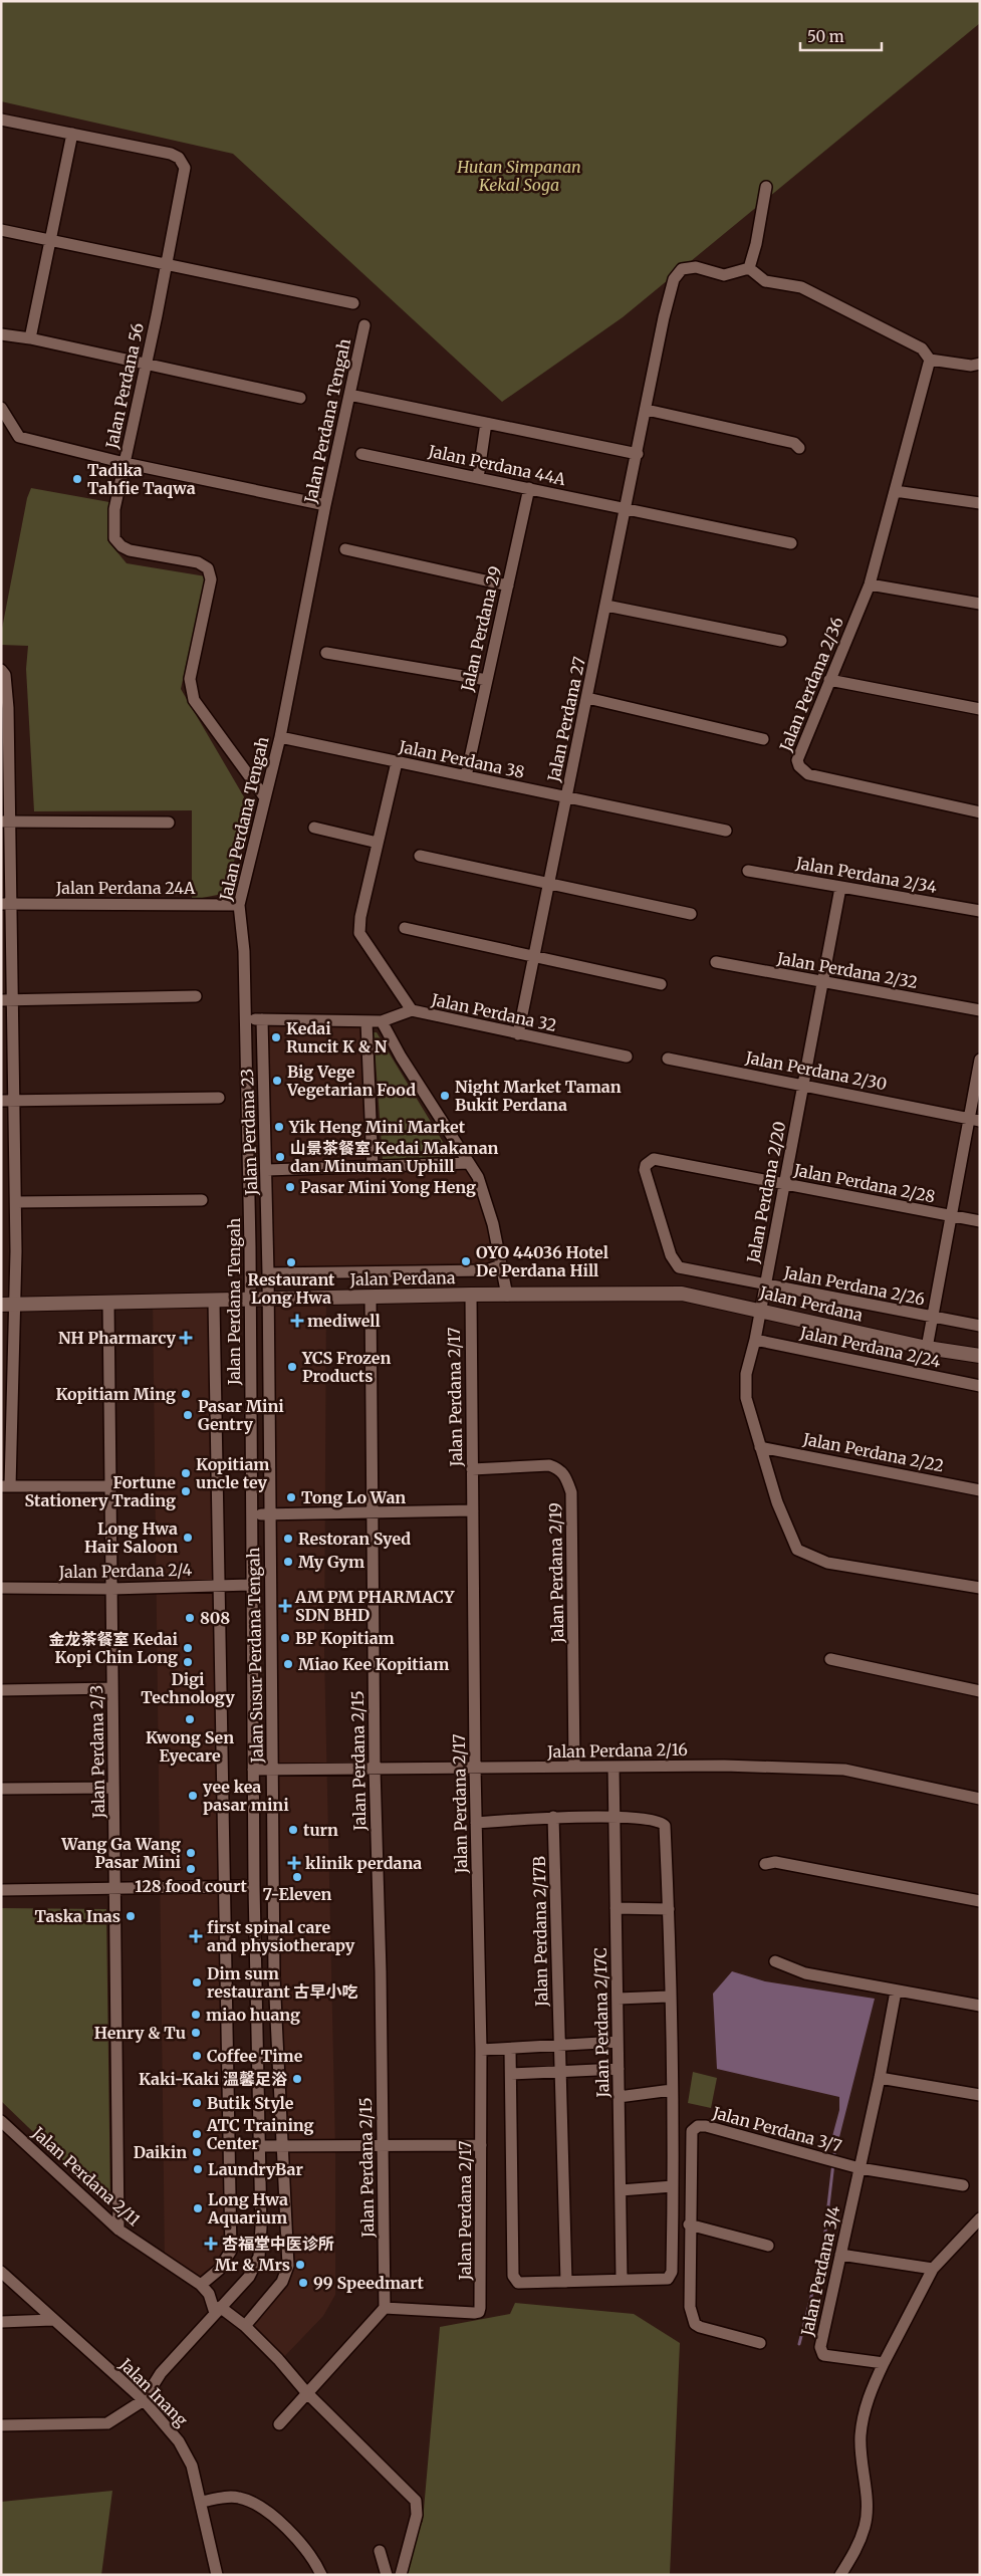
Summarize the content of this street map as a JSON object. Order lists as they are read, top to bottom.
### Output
{
  "streets": {
    "street": [
      "Jalan Perdana 56",
      "Jalan Perdana Tengah",
      "Jalan Perdana 44A",
      "Jalan Perdana 29",
      "Jalan Perdana 2/36",
      "Jalan Perdana 27",
      "Jalan Perdana 38",
      "Jalan Perdana 2/34",
      "Jalan Perdana 24A",
      "Jalan Perdana 2/32",
      "Jalan Perdana 32",
      "Jalan Perdana 2/30",
      "Jalan Perdana 23",
      "Jalan Perdana 2/28",
      "Jalan Perdana 2/20",
      "Jalan Perdana",
      "Jalan Perdana 2/26",
      "Jalan Perdana 2/24",
      "Jalan Perdana 2/17",
      "Jalan Perdana 2/22",
      "Jalan Perdana 2/4",
      "Jalan Perdana 2/19",
      "Jalan Susur Perdana Tengah",
      "Jalan Perdana 2/16",
      "Jalan Perdana 2/3",
      "Jalan Perdana 2/15",
      "Jalan Perdana 2/17B",
      "Jalan Perdana 2/17C",
      "Jalan Perdana 3/7",
      "Jalan Perdana 2/11",
      "Jalan Perdana 3/4",
      "Jalan Inang"
    ]
  },
  "crossings": [
    ["Jalan Perdana 56", "Jalan Perdana Tengah"],
    ["Jalan Perdana Tengah", "Jalan Perdana 38"],
    ["Jalan Perdana Tengah", "Jalan Perdana 24A"],
    ["Jalan Perdana Tengah", "Jalan Perdana"],
    ["Jalan Perdana Tengah", "Jalan Perdana 2/4"],
    ["Jalan Perdana Tengah", "Jalan Perdana 2/16"],
    ["Jalan Perdana Tengah", "Jalan Perdana 2/11"],
    ["Jalan Perdana Tengah", "Jalan Inang"],
    ["Jalan Perdana 44A", "Jalan Perdana 29"],
    ["Jalan Perdana 44A", "Jalan Perdana 27"],
    ["Jalan Perdana 29", "Jalan Perdana 38"],
    ["Jalan Perdana 27", "Jalan Perdana 38"],
    ["Jalan Perdana 27", "Jalan Perdana 32"],
    ["Jalan Perdana 38", "Jalan Perdana 32"],
    ["Jalan Perdana 2/34", "Jalan Perdana 2/20"],
    ["Jalan Perdana 2/32", "Jalan Perdana 2/20"],
    ["Jalan Perdana 2/30", "Jalan Perdana 2/20"],
    ["Jalan Perdana 23", "Jalan Perdana"],
    ["Jalan Perdana 23", "Jalan Susur Perdana Tengah"],
    ["Jalan Perdana 2/28", "Jalan Perdana 2/20"],
    ["Jalan Perdana 2/28", "Jalan Perdana 2/26"],
    ["Jalan Perdana 2/20", "Jalan Perdana"],
    ["Jalan Perdana 2/20", "Jalan Perdana 2/26"],
    ["Jalan Perdana 2/20", "Jalan Perdana 2/24"],
    ["Jalan Perdana 2/20", "Jalan Perdana 2/22"],
    ["Jalan Perdana", "Jalan Perdana 2/17"],
    ["Jalan Perdana", "Jalan Susur Perdana Tengah"],
    ["Jalan Perdana", "Jalan Perdana 2/3"],
    ["Jalan Perdana", "Jalan Perdana 2/15"],
    ["Jalan Perdana 2/17", "Jalan Perdana 2/19"],
    ["Jalan Perdana 2/17", "Jalan Perdana 2/16"],
    ["Jalan Perdana 2/17", "Jalan Perdana 2/15"],
    ["Jalan Perdana 2/4", "Jalan Susur Perdana Tengah"],
    ["Jalan Perdana 2/4", "Jalan Perdana 2/3"],
    ["Jalan Perdana 2/19", "Jalan Perdana 2/16"],
    ["Jalan Susur Perdana Tengah", "Jalan Perdana 2/16"],
    ["Jalan Susur Perdana Tengah", "Jalan Perdana 2/11"],
    ["Jalan Perdana 2/16", "Jalan Perdana 2/15"],
    ["Jalan Perdana 2/16", "Jalan Perdana 2/17C"],
    ["Jalan Perdana 2/3", "Jalan Perdana 2/11"],
    ["Jalan Perdana 3/7", "Jalan Perdana 3/4"]
  ],
  "parks": ["Hutan Simpanan Kekal Soga"],
  "places": {
    "other": [
      "Tadika Tahfie Taqwa",
      "Kedai Runcit K & N",
      "Big Vege Vegetarian Food",
      "Night Market Taman Bukit Perdana",
      "Yik Heng Mini Market",
      "山景茶餐室 Kedai Makanan dan Minuman Uphill",
      "Pasar Mini Yong Heng",
      "OYO 44036 Hotel De Perdana Hill",
      "Restaurant Long Hwa",
      "YCS Frozen Products",
      "Kopitiam Ming",
      "Pasar Mini Gentry",
      "Kopitiam uncle tey",
      "Fortune Stationery Trading",
      "Tong Lo Wan",
      "Long Hwa Hair Saloon",
      "Restoran Syed",
      "My Gym",
      "808",
      "BP Kopitiam",
      "金龙茶餐室 Kedai Kopi Chin Long",
      "Digi Technology",
      "Miao Kee Kopitiam",
      "Kwong Sen Eyecare",
      "yee kea pasar mini",
      "turn",
      "Wang Ga Wang Pasar Mini",
      "128 food court",
      "7-Eleven",
      "Taska Inas",
      "Dim sum restaurant 古早小吃",
      "miao huang",
      "Henry & Tu",
      "Coffee Time",
      "Kaki-Kaki 溫馨足浴",
      "Butik Style",
      "ATC Training Center",
      "Daikin",
      "LaundryBar",
      "Long Hwa Aquarium",
      "Mr & Mrs",
      "99 Speedmart"
    ],
    "health": [
      "mediwell",
      "NH Pharmarcy",
      "AM PM PHARMACY SDN BHD",
      "klinik perdana",
      "first spinal care and physiotherapy",
      "杏福堂中医诊所"
    ]
  },
  "scale_bar": "50 m"
}
